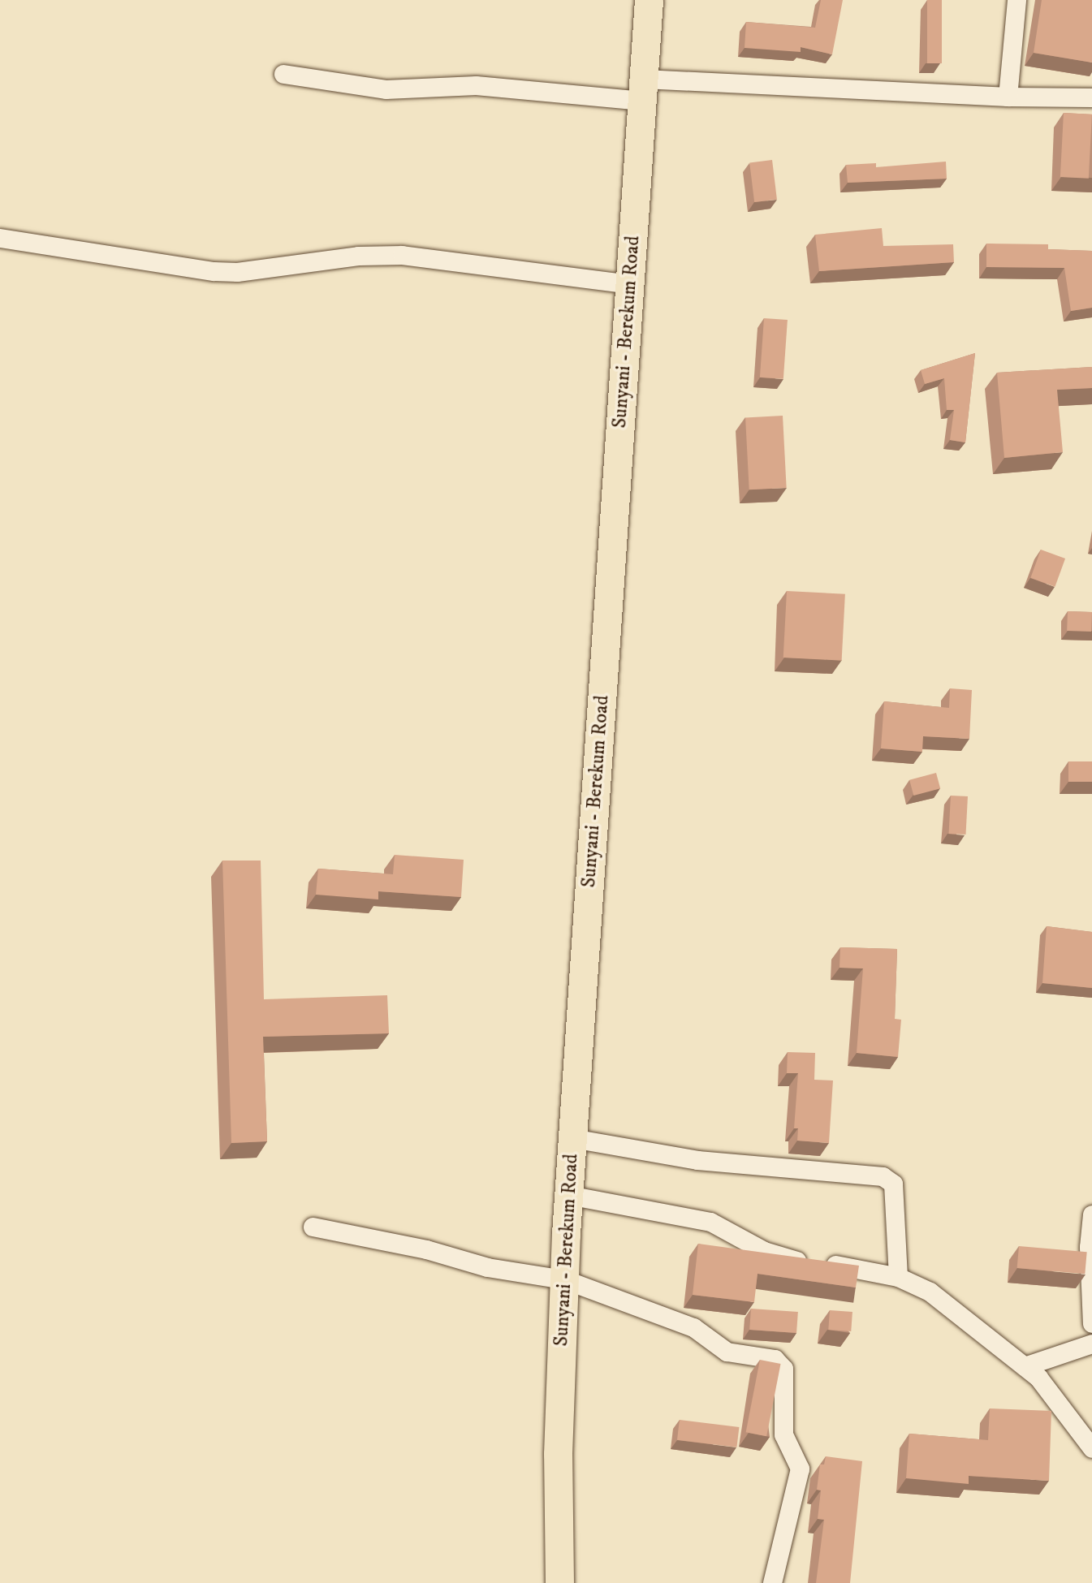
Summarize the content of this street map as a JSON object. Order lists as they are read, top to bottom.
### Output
{
  "streets": {
    "main road": ["Sunyani - Berekum Road"]
  }
}
